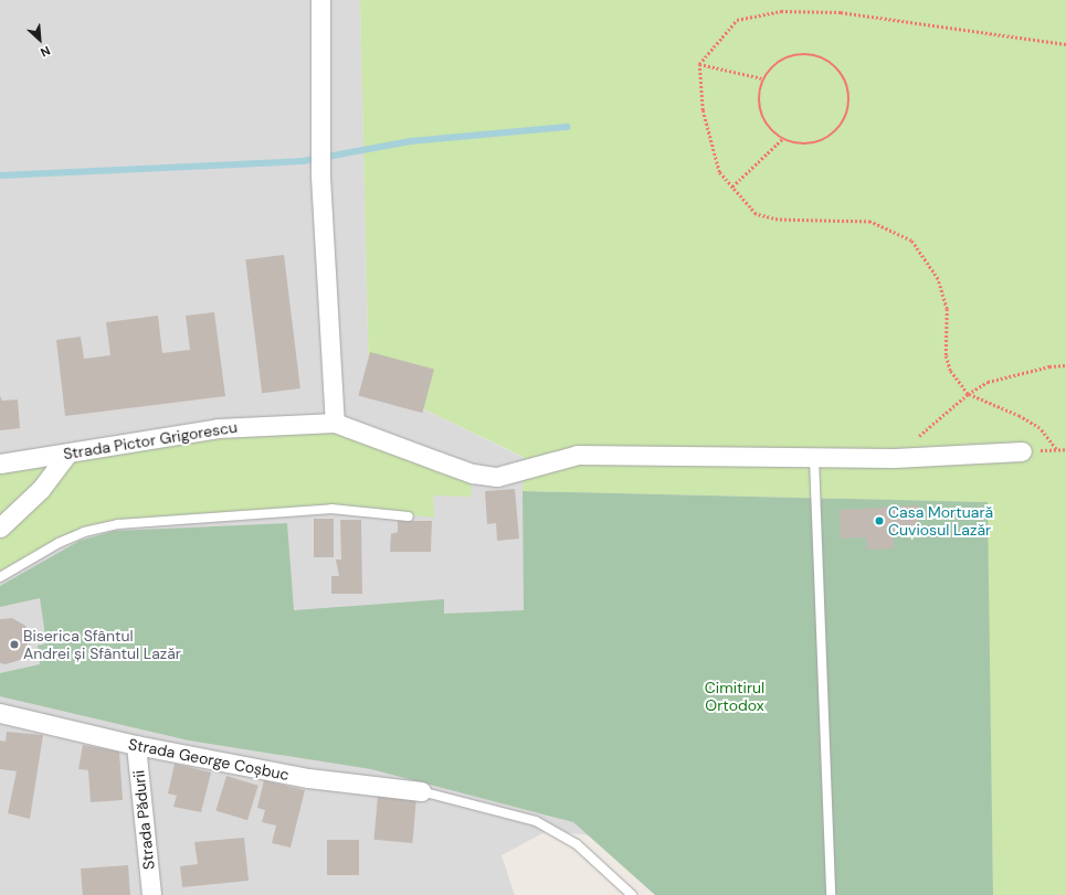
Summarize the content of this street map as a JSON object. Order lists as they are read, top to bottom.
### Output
{
  "streets": {
    "street": ["Strada Pictor Grigorescu", "Strada George Coșbuc", "Strada Pădurii"]
  },
  "crossings": [
    ["Strada George Coșbuc", "Strada Pădurii"]
  ],
  "parks": ["Cimitirul Ortodox"],
  "places": ["Casa Mortuară Cuviosul Lazăr", "Biserica Sfântul Andrei și Sfântul Lazăr"],
  "north": "bottom right"
}
